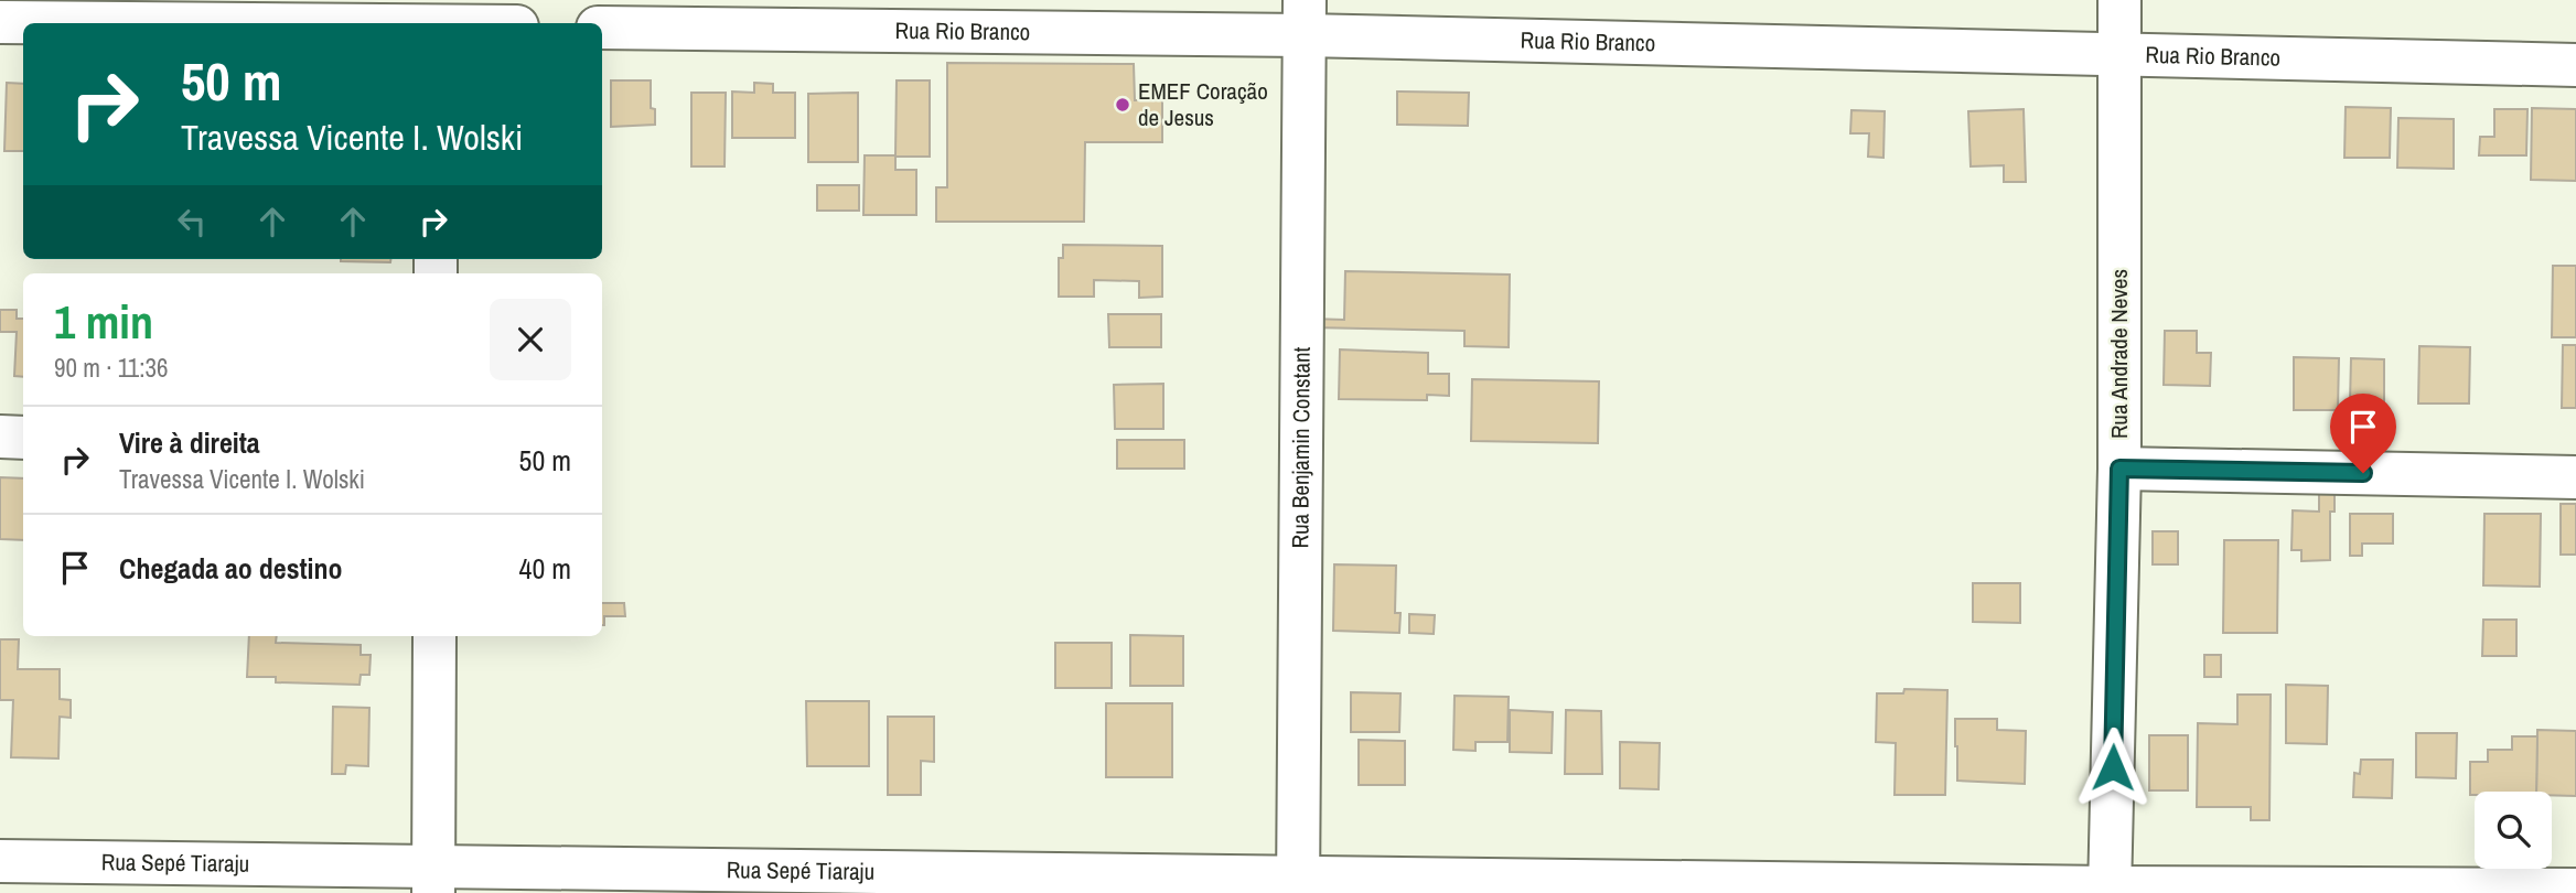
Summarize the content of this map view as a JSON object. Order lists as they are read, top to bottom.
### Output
{
  "streets": {
    "street": [
      "Rua Rio Branco",
      "Rua Andrade Neves",
      "Rua Benjamin Constant",
      "Rua Sepé Tiaraju"
    ]
  },
  "crossings": [
    ["Rua Rio Branco", "Rua Andrade Neves"],
    ["Rua Rio Branco", "Rua Benjamin Constant"],
    ["Rua Andrade Neves", "Rua Sepé Tiaraju"],
    ["Rua Benjamin Constant", "Rua Sepé Tiaraju"]
  ],
  "places": ["EMEF Coração de Jesus"],
  "page": {
    "turn": ["50 m", "Travessa Vicente I. Wolski"],
    "heading": ["1 min", "90 m · 11:36"],
    "list": [
      {
        "name": "Vire à direita",
        "note": "Travessa Vicente I. Wolski",
        "value": "50 m"
      },
      {
        "name": "Chegada ao destino",
        "value": "40 m"
      }
    ]
  }
}
